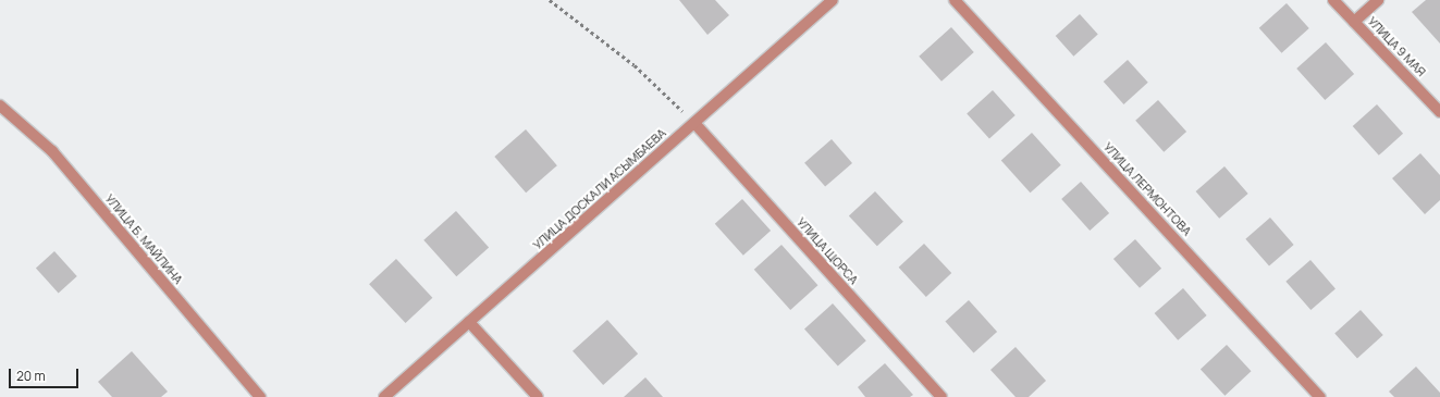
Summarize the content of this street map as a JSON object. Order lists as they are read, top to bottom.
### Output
{
  "streets": {
    "street": [
      "УЛИЦА 9 МАЯ",
      "УЛИЦА ДОСКАЛИ АСЫМБАЕВА",
      "УЛИЦА ЛЕРМОНТОВА",
      "УЛИЦА Б. МАЙЛИНА",
      "УЛИЦА ЩОРСА"
    ]
  },
  "crossings": [
    ["УЛИЦА ДОСКАЛИ АСЫМБАЕВА", "УЛИЦА ЩОРСА"]
  ],
  "scale_bar": "20 m"
}
